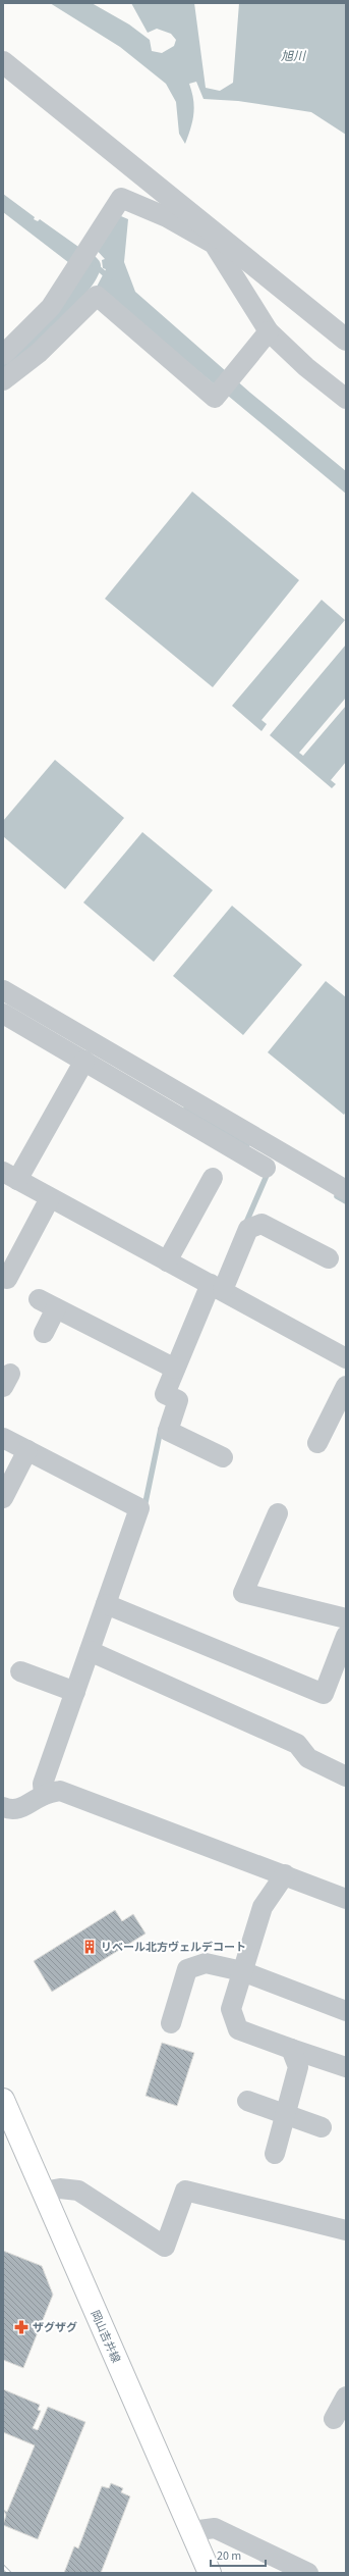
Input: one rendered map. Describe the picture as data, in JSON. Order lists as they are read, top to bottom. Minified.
{"streets":{"main road":["岡山吉井線"]},"water":["旭川"],"places":{"building":["リベール北方ヴェルデコート"],"pharmacy":["ザグザグ"]},"scale_bar":"20 m"}
